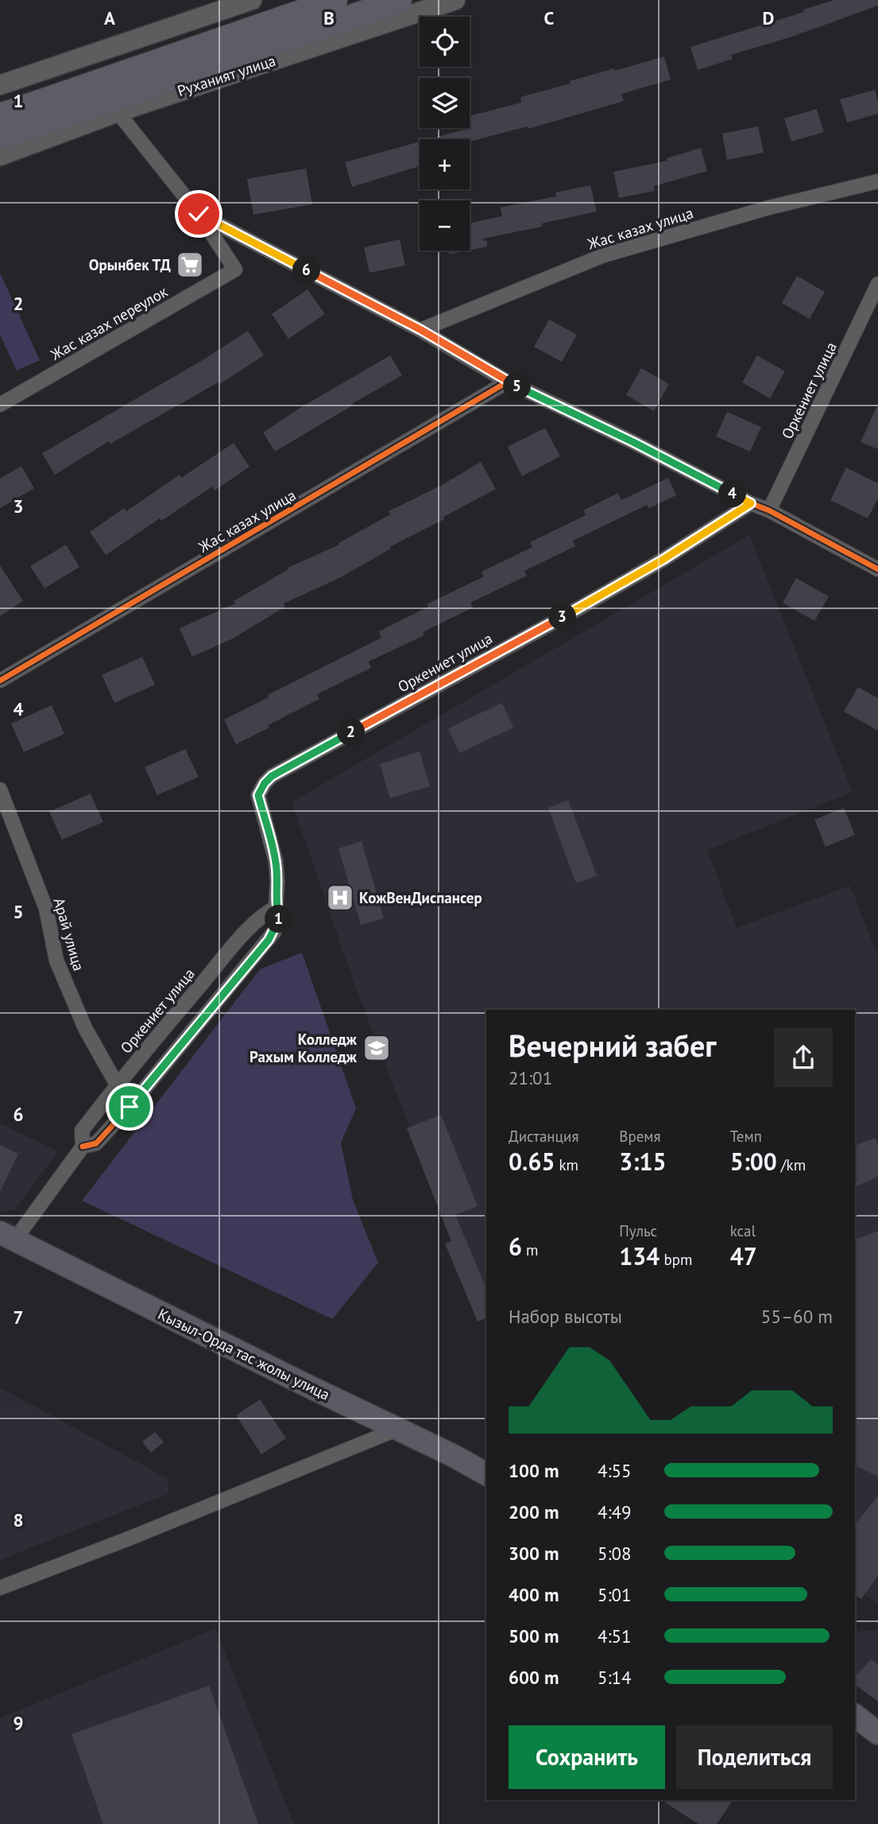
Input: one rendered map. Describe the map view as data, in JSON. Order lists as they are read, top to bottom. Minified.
{"streets":{"main road":["Руханият улица","Кызыл-Орда тас жолы улица"],"street":["Жас казах улица","Жас казах переулок","Оркениет улица","Арай улица"]},"crossings":[["Оркениет улица","Арай улица"],["Оркениет улица","Кызыл-Орда тас жолы улица"]],"places":{"supermarket":["Орынбек ТД"],"hospital":["КожВенДиспансер"],"school or university":["Колледж Рахым Колледж"]},"page":{"map_buttons":["+","−"],"pins":["6","5","4","3","2","1"],"heading":["Вечерний забег","21:01"],"stats":[["Дистанция","0.65 km"],["Время","3:15"],["Темп","5:00 /km"],["6 m"],["Пульс","134 bpm"],["kcal","47"]],"chart":["Набор высоты","55–60 m"],"list":[{"name":"100 m","note":"4:55"},{"name":"200 m","note":"4:49"},{"name":"300 m","note":"5:08"},{"name":"400 m","note":"5:01"},{"name":"500 m","note":"4:51"},{"name":"600 m","note":"5:14"}],"buttons":["Сохранить","Поделиться"]},"grid":{"columns":["A","B","C","D"],"rows":["1","2","3","4","5","6","7","8","9"]}}
